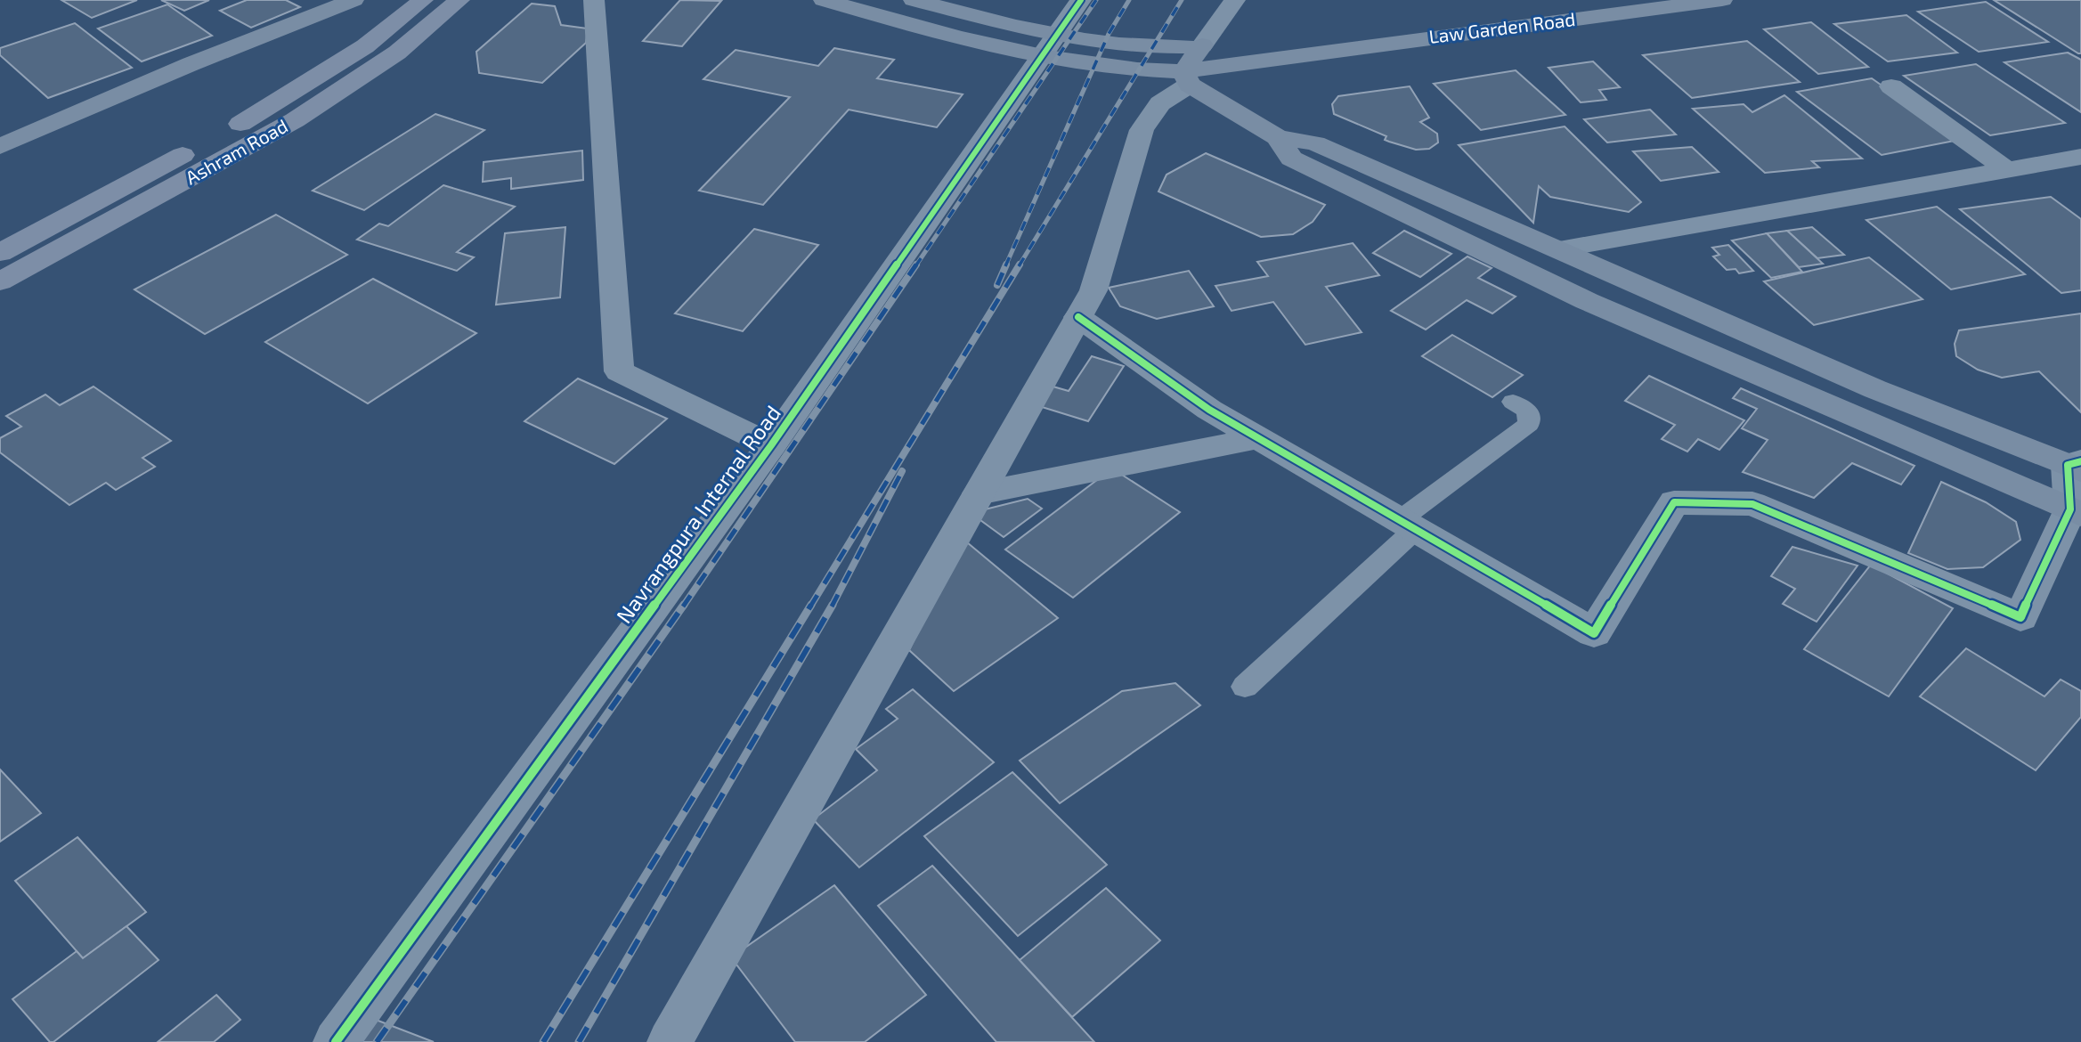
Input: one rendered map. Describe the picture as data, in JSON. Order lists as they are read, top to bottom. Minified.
{"streets":{"main road":["Law Garden Road","Ashram Road"],"street":["Navrangpura Internal Road"]}}
